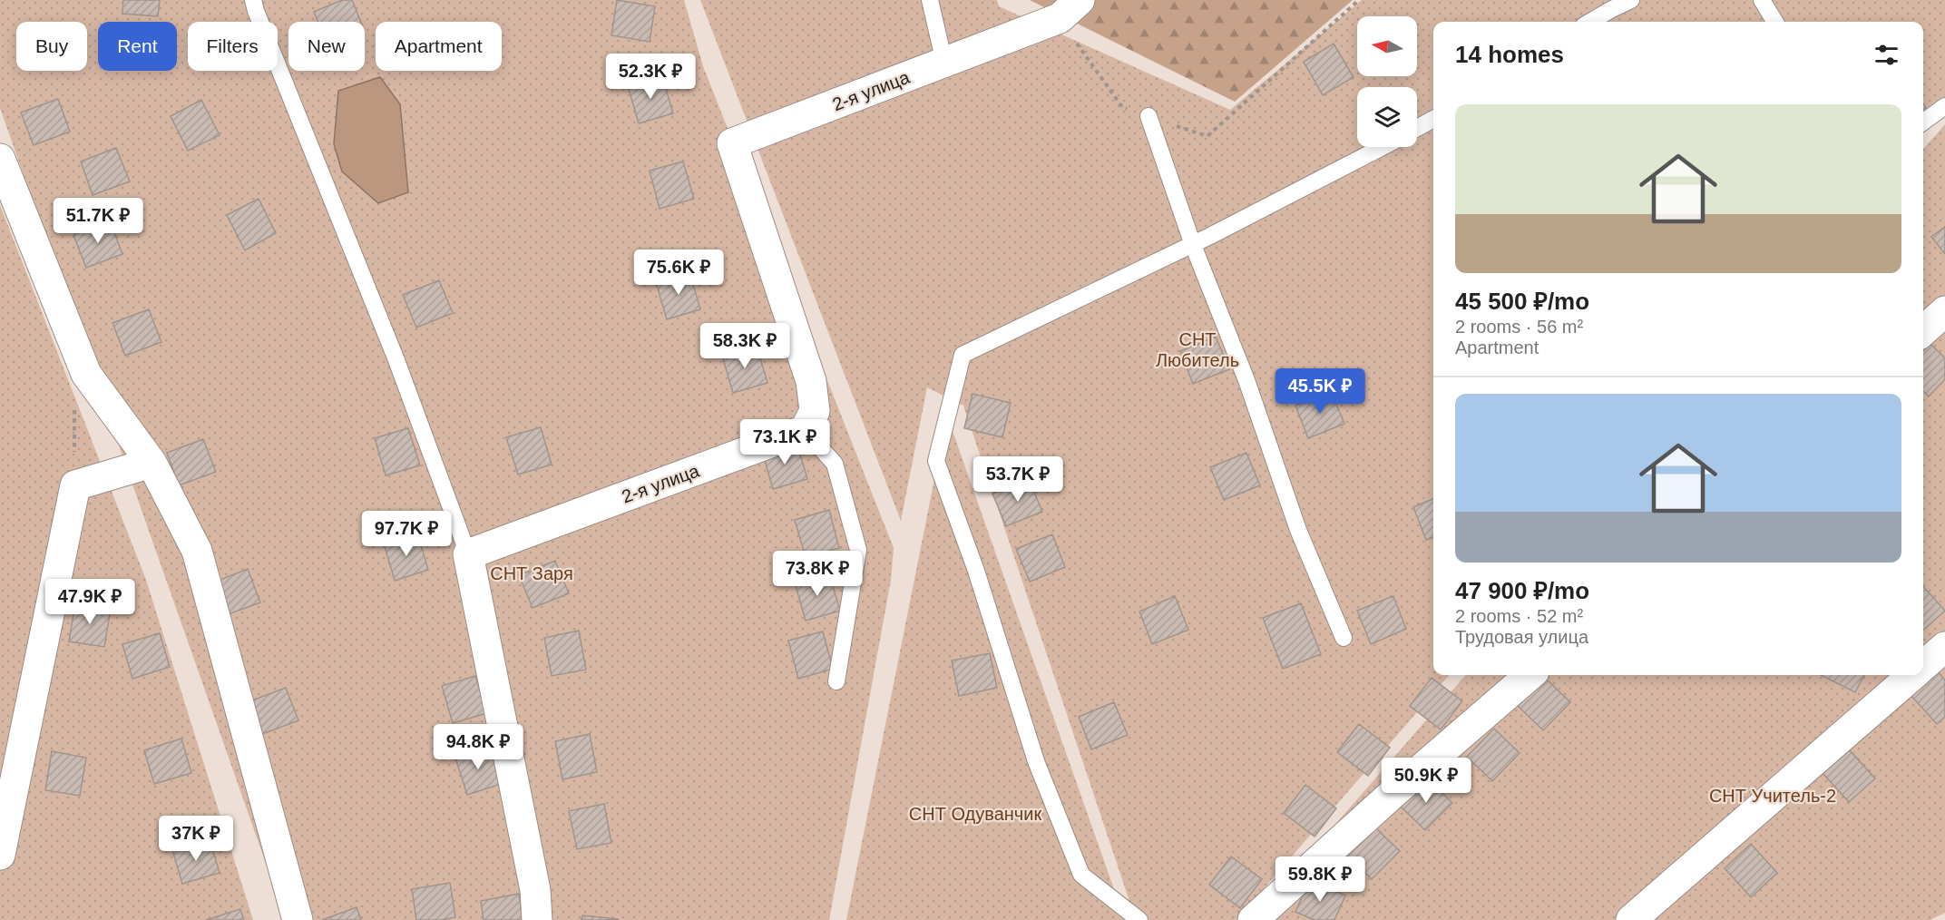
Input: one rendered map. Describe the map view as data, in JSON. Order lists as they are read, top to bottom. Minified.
{"streets":{"street":["2-я улица"]},"parks":["СНТ Любитель","СНТ Заря","СНТ Учитель-2","СНТ Одуванчик"],"north":"left","page":{"chip":["Buy","Rent","Filters","New","Apartment"],"heading":"14 homes","price":["52.3K ₽","51.7K ₽","75.6K ₽","58.3K ₽","45.5K ₽","73.1K ₽","53.7K ₽","97.7K ₽","73.8K ₽","47.9K ₽","94.8K ₽","50.9K ₽","37K ₽","59.8K ₽"],"list":[{"name":"45 500 ₽/mo","note":"2 rooms · 56 m² · Apartment"},{"name":"47 900 ₽/mo","note":"2 rooms · 52 m² · Трудовая улица"}]}}
